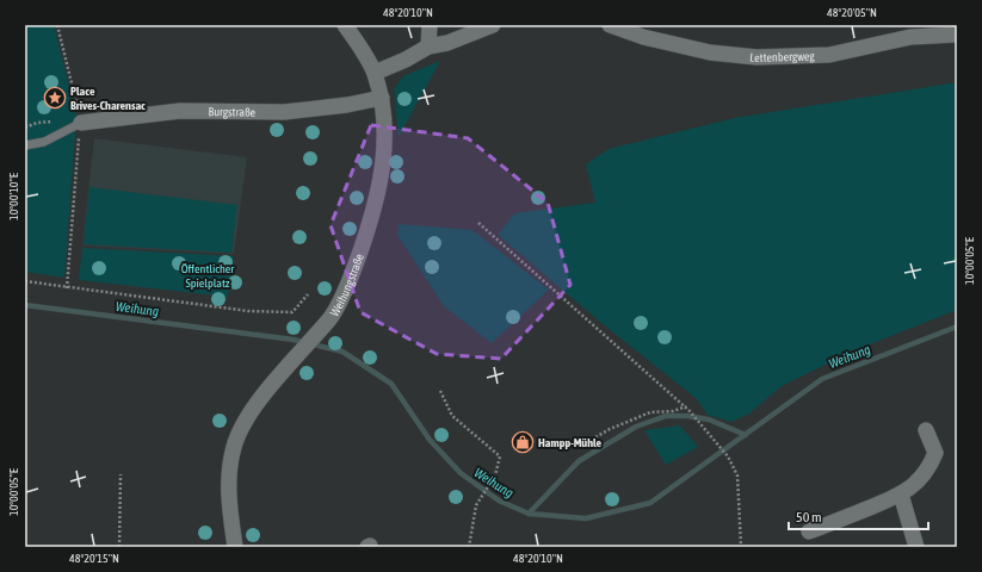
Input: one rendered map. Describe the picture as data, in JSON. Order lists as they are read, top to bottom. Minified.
{"streets":{"street":["Lettenbergweg","Burgstraße","Weihungstraße"]},"crossings":[["Burgstraße","Weihungstraße"]],"water":["Weihung"],"parks":["Öffentlicher Spielplatz"],"places":{"place":["Place Brives-Charensac"],"shop":["Hampp-Mühle"]},"scale_bar":"50 m","coordinates":["48°20'10\"N","48°20'05\"N","10°00'10\"E","10°00'05\"E","48°20'15\"N"]}
